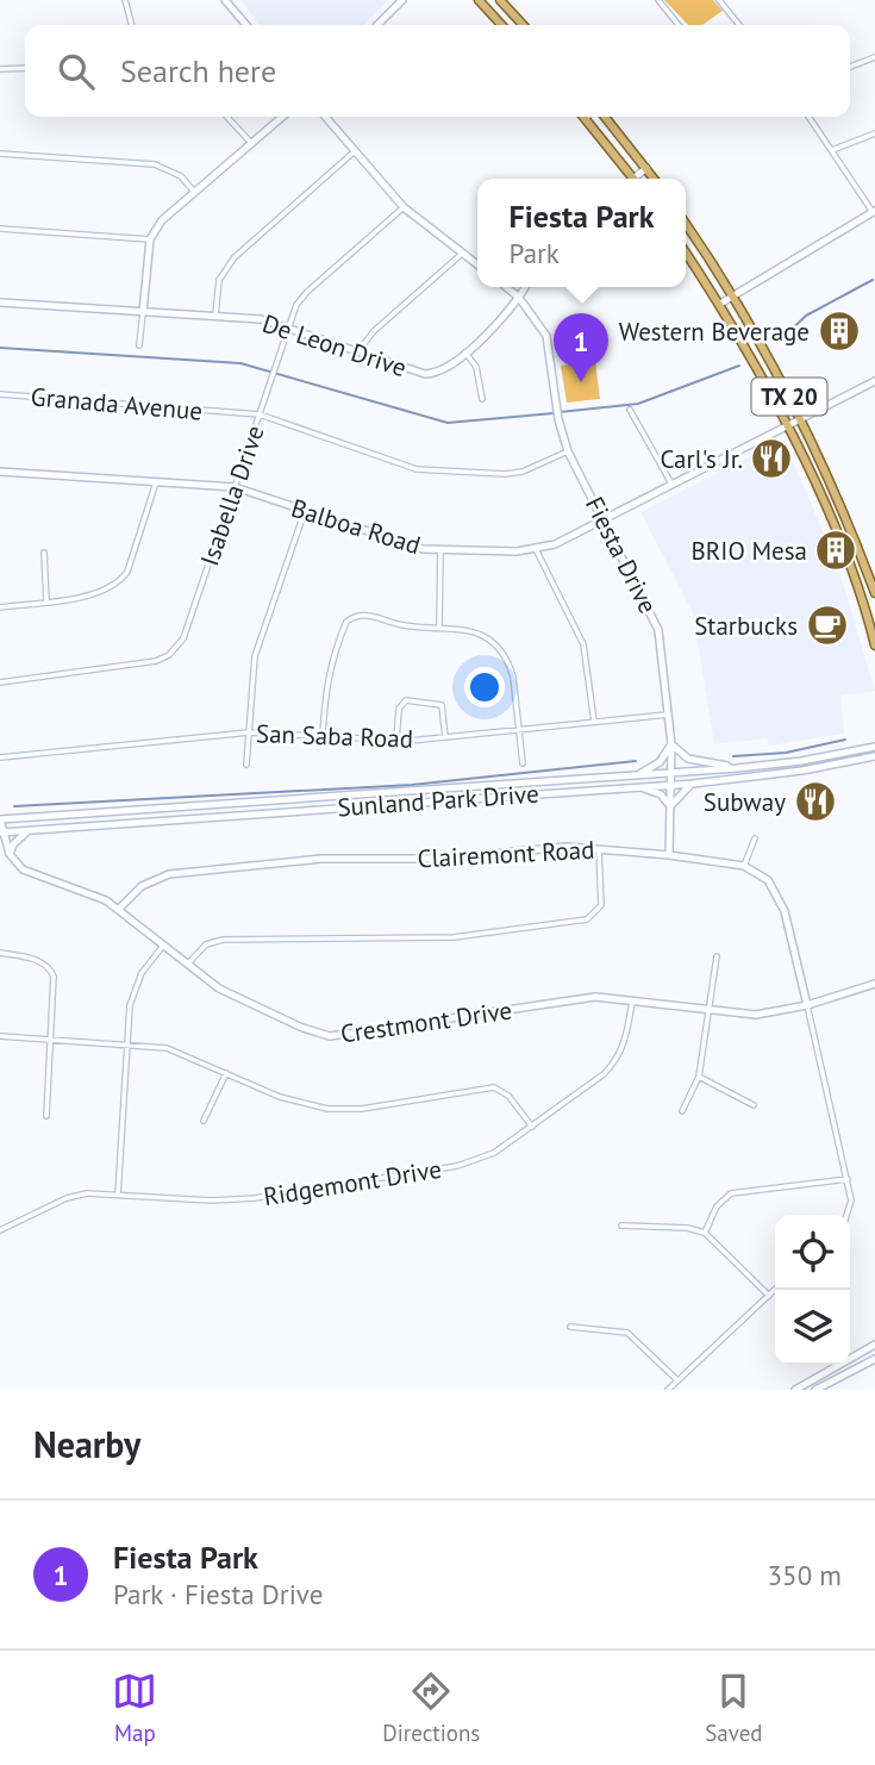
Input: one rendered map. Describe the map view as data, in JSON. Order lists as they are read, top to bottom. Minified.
{"streets":{"main road":["TX 20"],"street":["De Leon Drive","Granada Avenue","Isabella Drive","Balboa Road","Fiesta Drive","San Saba Road","Sunland Park Drive","Clairemont Road","Crestmont Drive","Ridgemont Drive"]},"crossings":[["De Leon Drive","Isabella Drive"],["De Leon Drive","Fiesta Drive"],["TX 20","Balboa Road"],["Granada Avenue","Isabella Drive"],["Granada Avenue","Fiesta Drive"],["Isabella Drive","Balboa Road"],["Balboa Road","Fiesta Drive"],["Fiesta Drive","San Saba Road"],["Fiesta Drive","Sunland Park Drive"],["Fiesta Drive","Clairemont Road"],["Clairemont Road","Crestmont Drive"],["Crestmont Drive","Ridgemont Drive"]],"places":{"building":["Western Beverage","BRIO Mesa"],"restaurant":["Carl's Jr.","Subway"],"cafe":["Starbucks"]},"page":{"search":"Search here","popup":["Fiesta Park","Park"],"pins":"1","heading":"Nearby","list":[{"mark":"1","name":"Fiesta Park","note":"Park · Fiesta Drive","value":"350 m"}],"nav":["Map","Directions","Saved"]}}
